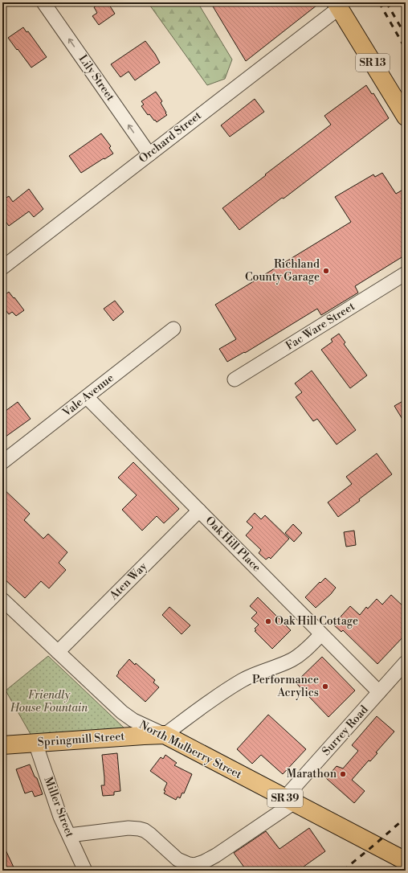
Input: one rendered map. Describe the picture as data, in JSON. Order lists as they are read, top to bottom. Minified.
{"streets":{"main road":["SR 13","Springmill Street","North Mulberry Street","SR 39"],"street":["Lily Street","Orchard Street","Fac Ware Street","Vale Avenue","Oak Hill Place","Aten Way","Surrey Road","Miller Street"]},"crossings":[["SR 13","Orchard Street"],["Lily Street","Orchard Street"],["Vale Avenue","Oak Hill Place"],["Oak Hill Place","Aten Way"],["Oak Hill Place","Surrey Road"],["Aten Way","North Mulberry Street"],["Surrey Road","North Mulberry Street"],["Surrey Road","Miller Street"],["Springmill Street","North Mulberry Street"],["Springmill Street","Miller Street"]],"one_way":["Lily Street"],"parks":["Friendly House Fountain"],"places":["Richland County Garage","Oak Hill Cottage","Performance Acrylics","Marathon"]}
